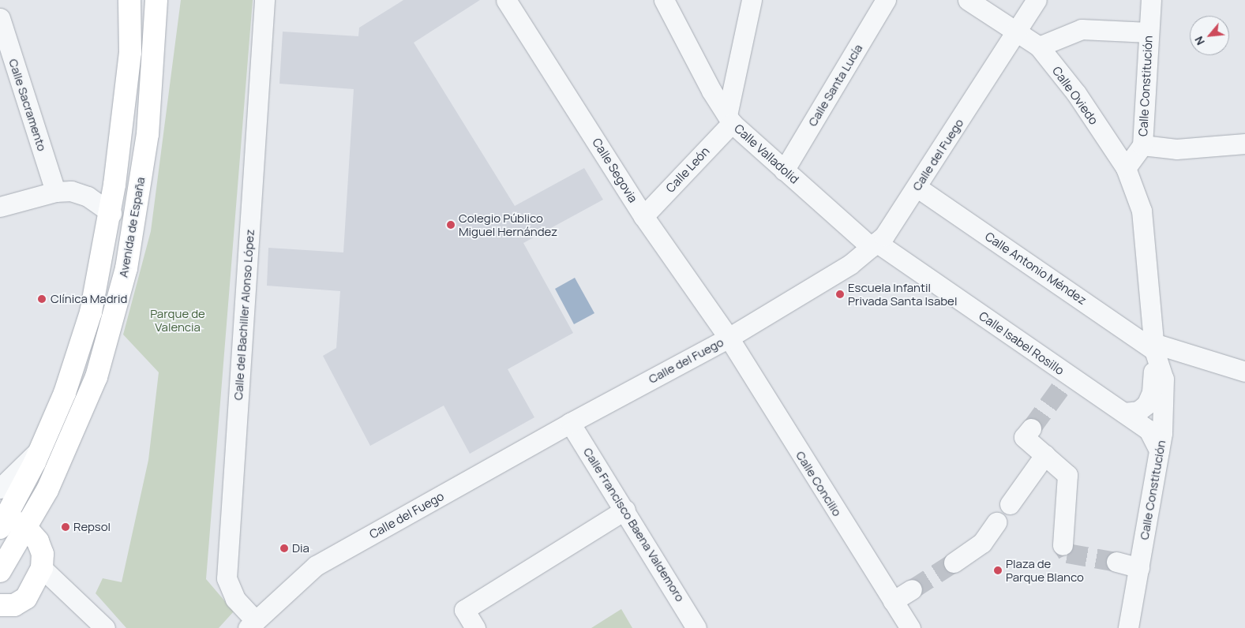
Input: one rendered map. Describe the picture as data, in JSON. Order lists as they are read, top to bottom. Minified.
{"streets":{"main road":["Avenida de España"],"street":["Calle Santa Lucía","Calle Constitución","Calle Oviedo","Calle Sacramento","Calle Valladolid","Calle del Fuego","Calle León","Calle Segovia","Calle Antonio Méndez","Calle del Bachiller Alonso López","Calle Isabel Rosillo","Calle Concilio","Calle Francisco Baena Valdemoro"]},"crossings":[["Calle Santa Lucía","Calle Valladolid"],["Calle Constitución","Calle Oviedo"],["Calle Constitución","Calle Antonio Méndez"],["Calle Constitución","Calle Isabel Rosillo"],["Calle Oviedo","Calle del Fuego"],["Calle Valladolid","Calle del Fuego"],["Calle Valladolid","Calle León"],["Calle Valladolid","Calle Isabel Rosillo"],["Calle del Fuego","Calle Segovia"],["Calle del Fuego","Calle Antonio Méndez"],["Calle del Fuego","Calle del Bachiller Alonso López"],["Calle del Fuego","Calle Isabel Rosillo"],["Calle del Fuego","Calle Concilio"],["Calle del Fuego","Calle Francisco Baena Valdemoro"],["Calle León","Calle Segovia"],["Calle Segovia","Calle Concilio"]],"parks":["Parque de Valencia"],"places":["Colegio Público Miguel Hernández","Escuela Infantil Privada Santa Isabel","Clínica Madrid","Repsol","Dia","Plaza de Parque Blanco"],"north":"bottom left"}
